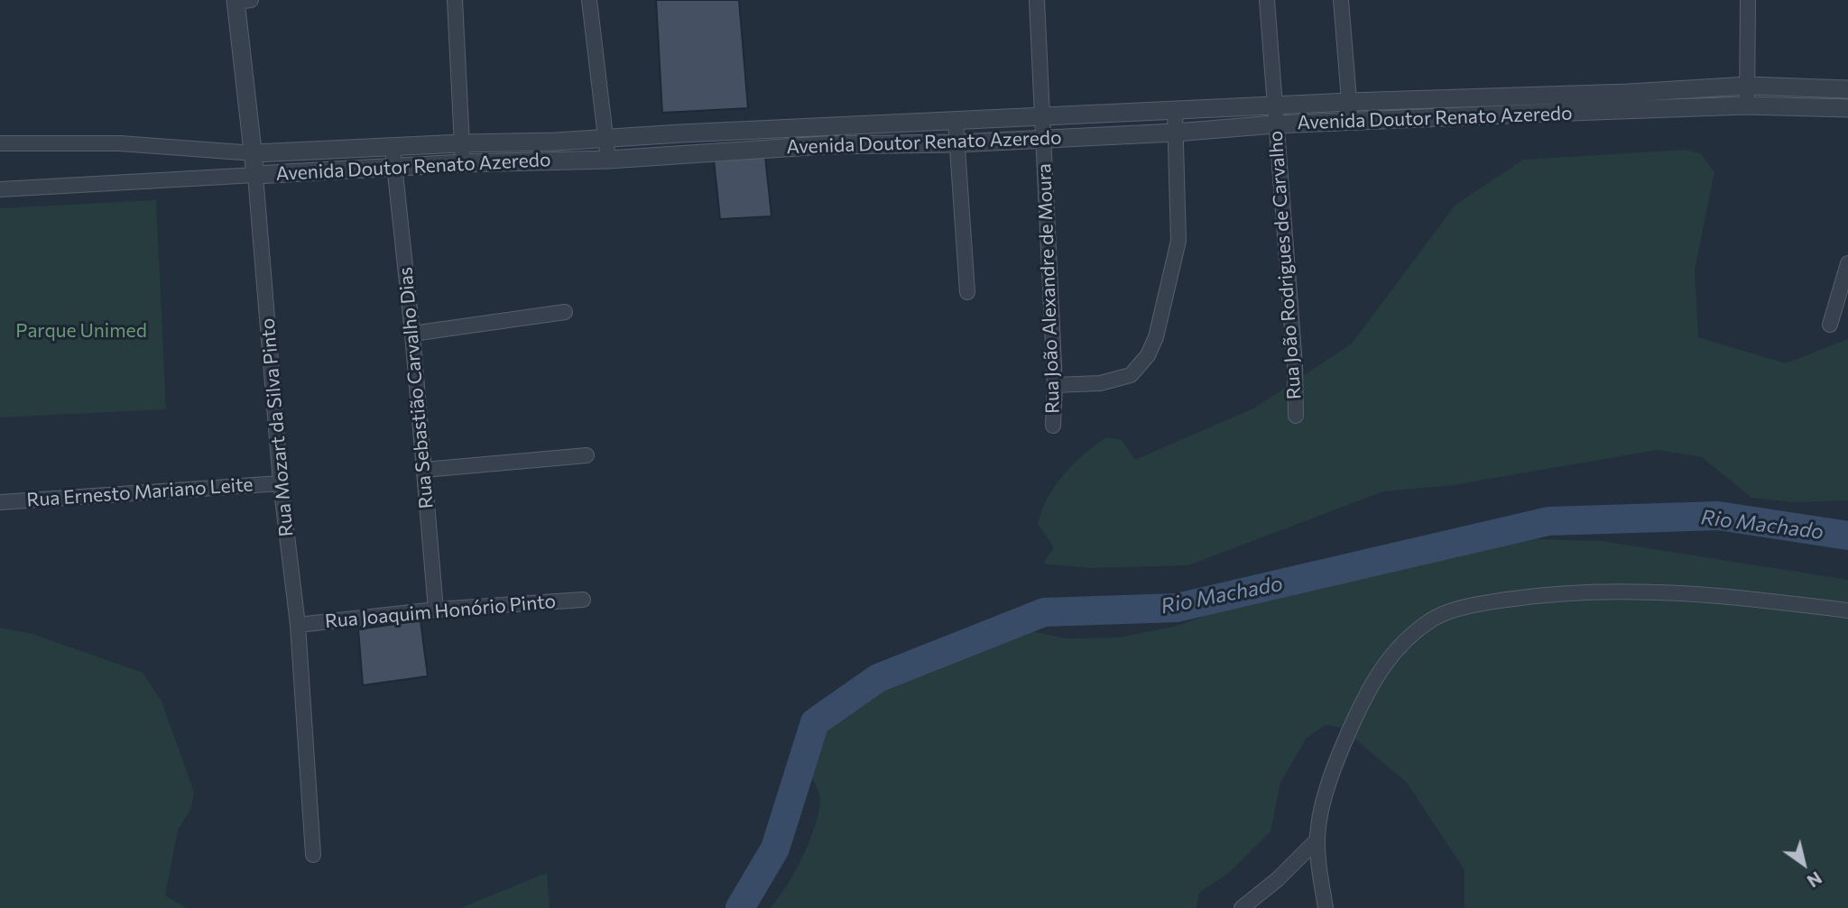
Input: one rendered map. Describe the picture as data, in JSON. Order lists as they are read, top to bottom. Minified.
{"streets":{"street":["Avenida Doutor Renato Azeredo","Rua João Rodrigues de Carvalho","Rua João Alexandre de Moura","Rua Sebastião Carvalho Dias","Rua Mozart da Silva Pinto","Rua Ernesto Mariano Leite","Rua Joaquim Honório Pinto"]},"crossings":[["Avenida Doutor Renato Azeredo","Rua João Rodrigues de Carvalho"],["Avenida Doutor Renato Azeredo","Rua João Alexandre de Moura"],["Avenida Doutor Renato Azeredo","Rua Sebastião Carvalho Dias"],["Avenida Doutor Renato Azeredo","Rua Mozart da Silva Pinto"],["Rua Sebastião Carvalho Dias","Rua Joaquim Honório Pinto"],["Rua Mozart da Silva Pinto","Rua Ernesto Mariano Leite"],["Rua Mozart da Silva Pinto","Rua Joaquim Honório Pinto"]],"water":["Rio Machado"],"parks":["Parque Unimed"],"north":"bottom right"}
